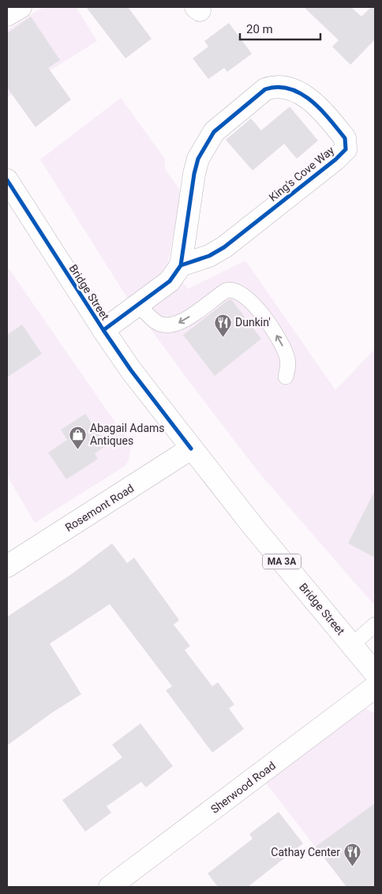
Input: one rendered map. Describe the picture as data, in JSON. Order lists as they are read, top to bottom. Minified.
{"streets":{"street":["King's Cove Way","Bridge Street","Rosemont Road","MA 3A","Sherwood Road"]},"crossings":[["King's Cove Way","Bridge Street"],["Bridge Street","Rosemont Road"]],"places":{"restaurant":["Dunkin'","Cathay Center"],"shop":["Abagail Adams Antiques"]},"scale_bar":"20 m"}
